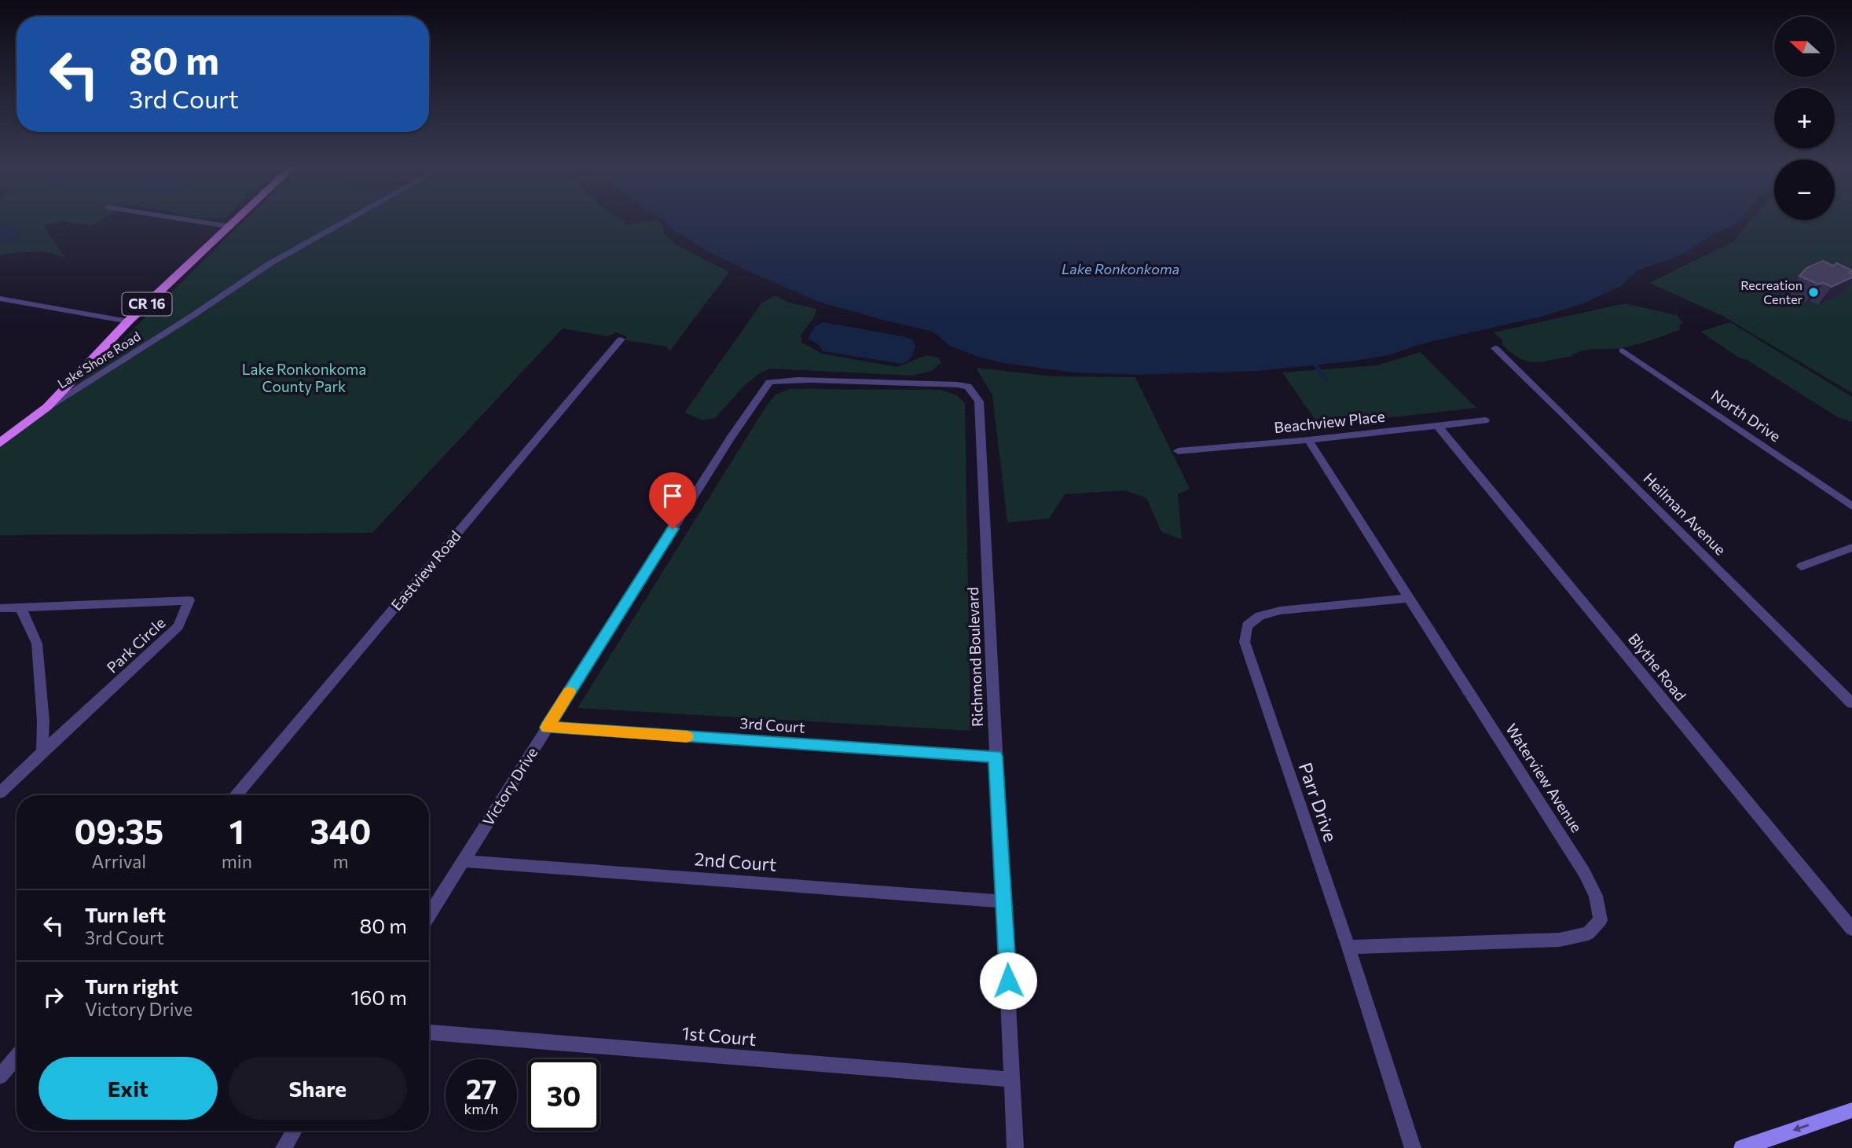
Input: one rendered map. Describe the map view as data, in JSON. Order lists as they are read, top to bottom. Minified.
{"streets":{"main road":["CR 16"],"street":["Lake Shore Road","North Drive","Beachview Place","Heilman Avenue","Eastview Road","Park Circle","Richmond Boulevard","Blythe Road","3rd Court","Waterview Avenue","Victory Drive","Parr Drive","2nd Court","1st Court"]},"crossings":[["CR 16","Lake Shore Road"],["Beachview Place","Blythe Road"],["Beachview Place","Waterview Avenue"],["Richmond Boulevard","3rd Court"],["Richmond Boulevard","Victory Drive"],["Richmond Boulevard","2nd Court"],["Richmond Boulevard","1st Court"],["3rd Court","Victory Drive"],["Waterview Avenue","Parr Drive"],["Victory Drive","2nd Court"]],"water":["Lake Ronkonkoma"],"parks":["Lake Ronkonkoma County Park"],"places":["Recreation Center"],"north":"left","page":{"map_buttons":["+","−"],"turn":["80 m","3rd Court"],"eta":["09:35","Arrival","1","min","340","m"],"list":[{"name":"Turn left","note":"3rd Court","value":"80 m"},{"name":"Turn right","note":"Victory Drive","value":"160 m"}],"buttons":["Exit","Share"],"speed":"27 km/h","limit":"30"}}
